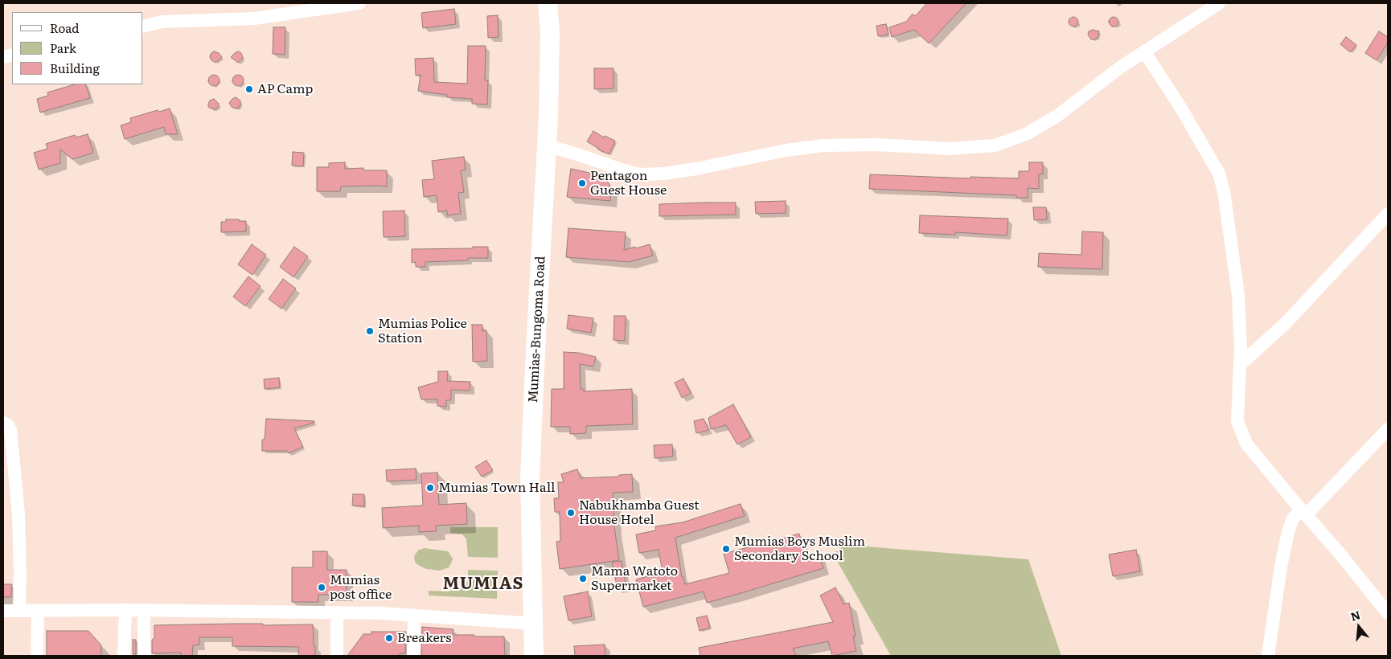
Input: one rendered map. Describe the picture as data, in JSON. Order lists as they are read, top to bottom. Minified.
{"streets":{"street":["Mumias-Bungoma Road"]},"districts":["MUMIAS"],"places":["AP Camp","Pentagon Guest House","Mumias Police Station","Mumias Town Hall","Nabukhamba Guest House Hotel","Mumias Boys Muslim Secondary School","Mama Watoto Supermarket","Mumias post office","Breakers"],"legend":["Road","Park","Building"],"north":"top"}
